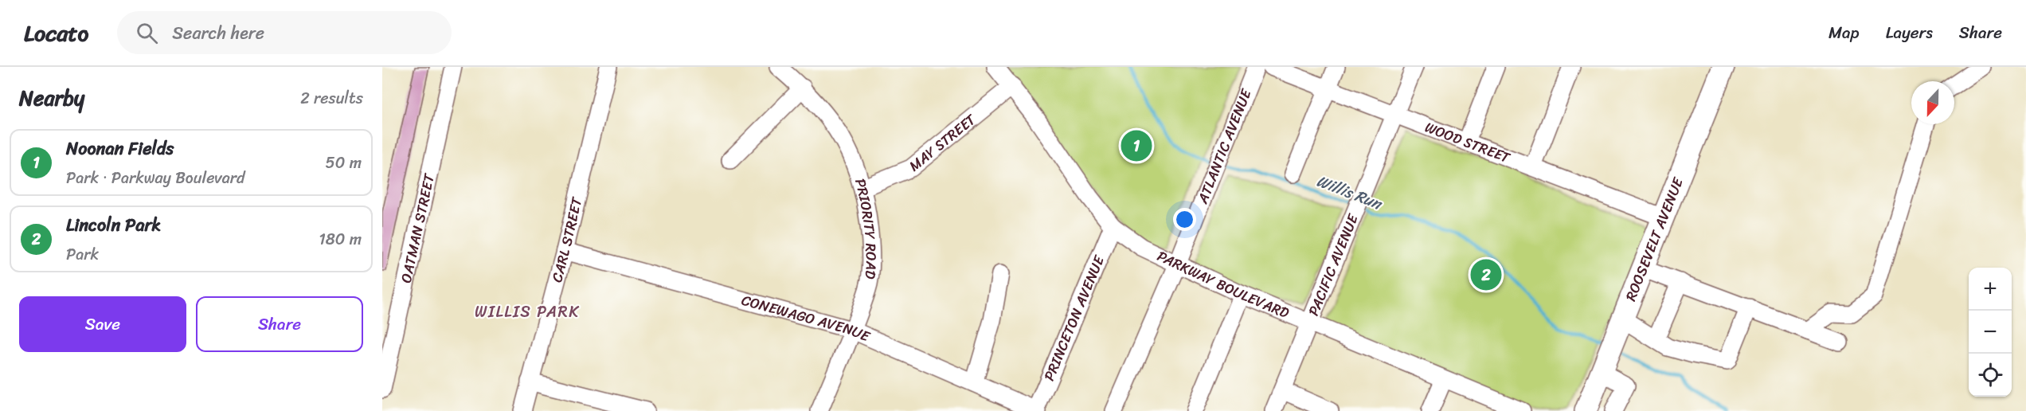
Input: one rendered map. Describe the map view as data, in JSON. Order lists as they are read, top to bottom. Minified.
{"streets":{"main road":["ROOSEVELT AVENUE"],"street":["WOOD STREET","MAY STREET","ATLANTIC AVENUE","OATMAN STREET","PRIORITY ROAD","CARL STREET","PACIFIC AVENUE","PARKWAY BOULEVARD","CONEWAGO AVENUE","PRINCETON AVENUE"]},"crossings":[["WOOD STREET","ROOSEVELT AVENUE"],["WOOD STREET","PACIFIC AVENUE"],["MAY STREET","PRIORITY ROAD"],["MAY STREET","PARKWAY BOULEVARD"],["ATLANTIC AVENUE","PARKWAY BOULEVARD"],["PRIORITY ROAD","CONEWAGO AVENUE"],["CARL STREET","CONEWAGO AVENUE"],["PACIFIC AVENUE","PARKWAY BOULEVARD"],["PARKWAY BOULEVARD","PRINCETON AVENUE"],["CONEWAGO AVENUE","PRINCETON AVENUE"]],"districts":["WILLIS PARK"],"water":["Willis Run"],"north":"bottom","page":{"header":"Locato","search":"Search here","nav":["Map","Layers","Share"],"heading":["Nearby","2 results"],"pins":["1","2"],"list":[{"mark":"1","name":"Noonan Fields","note":"Park · Parkway Boulevard","value":"50 m"},{"mark":"2","name":"Lincoln Park","note":"Park","value":"180 m"}],"map_buttons":["+","−"],"buttons":["Save","Share"]}}
